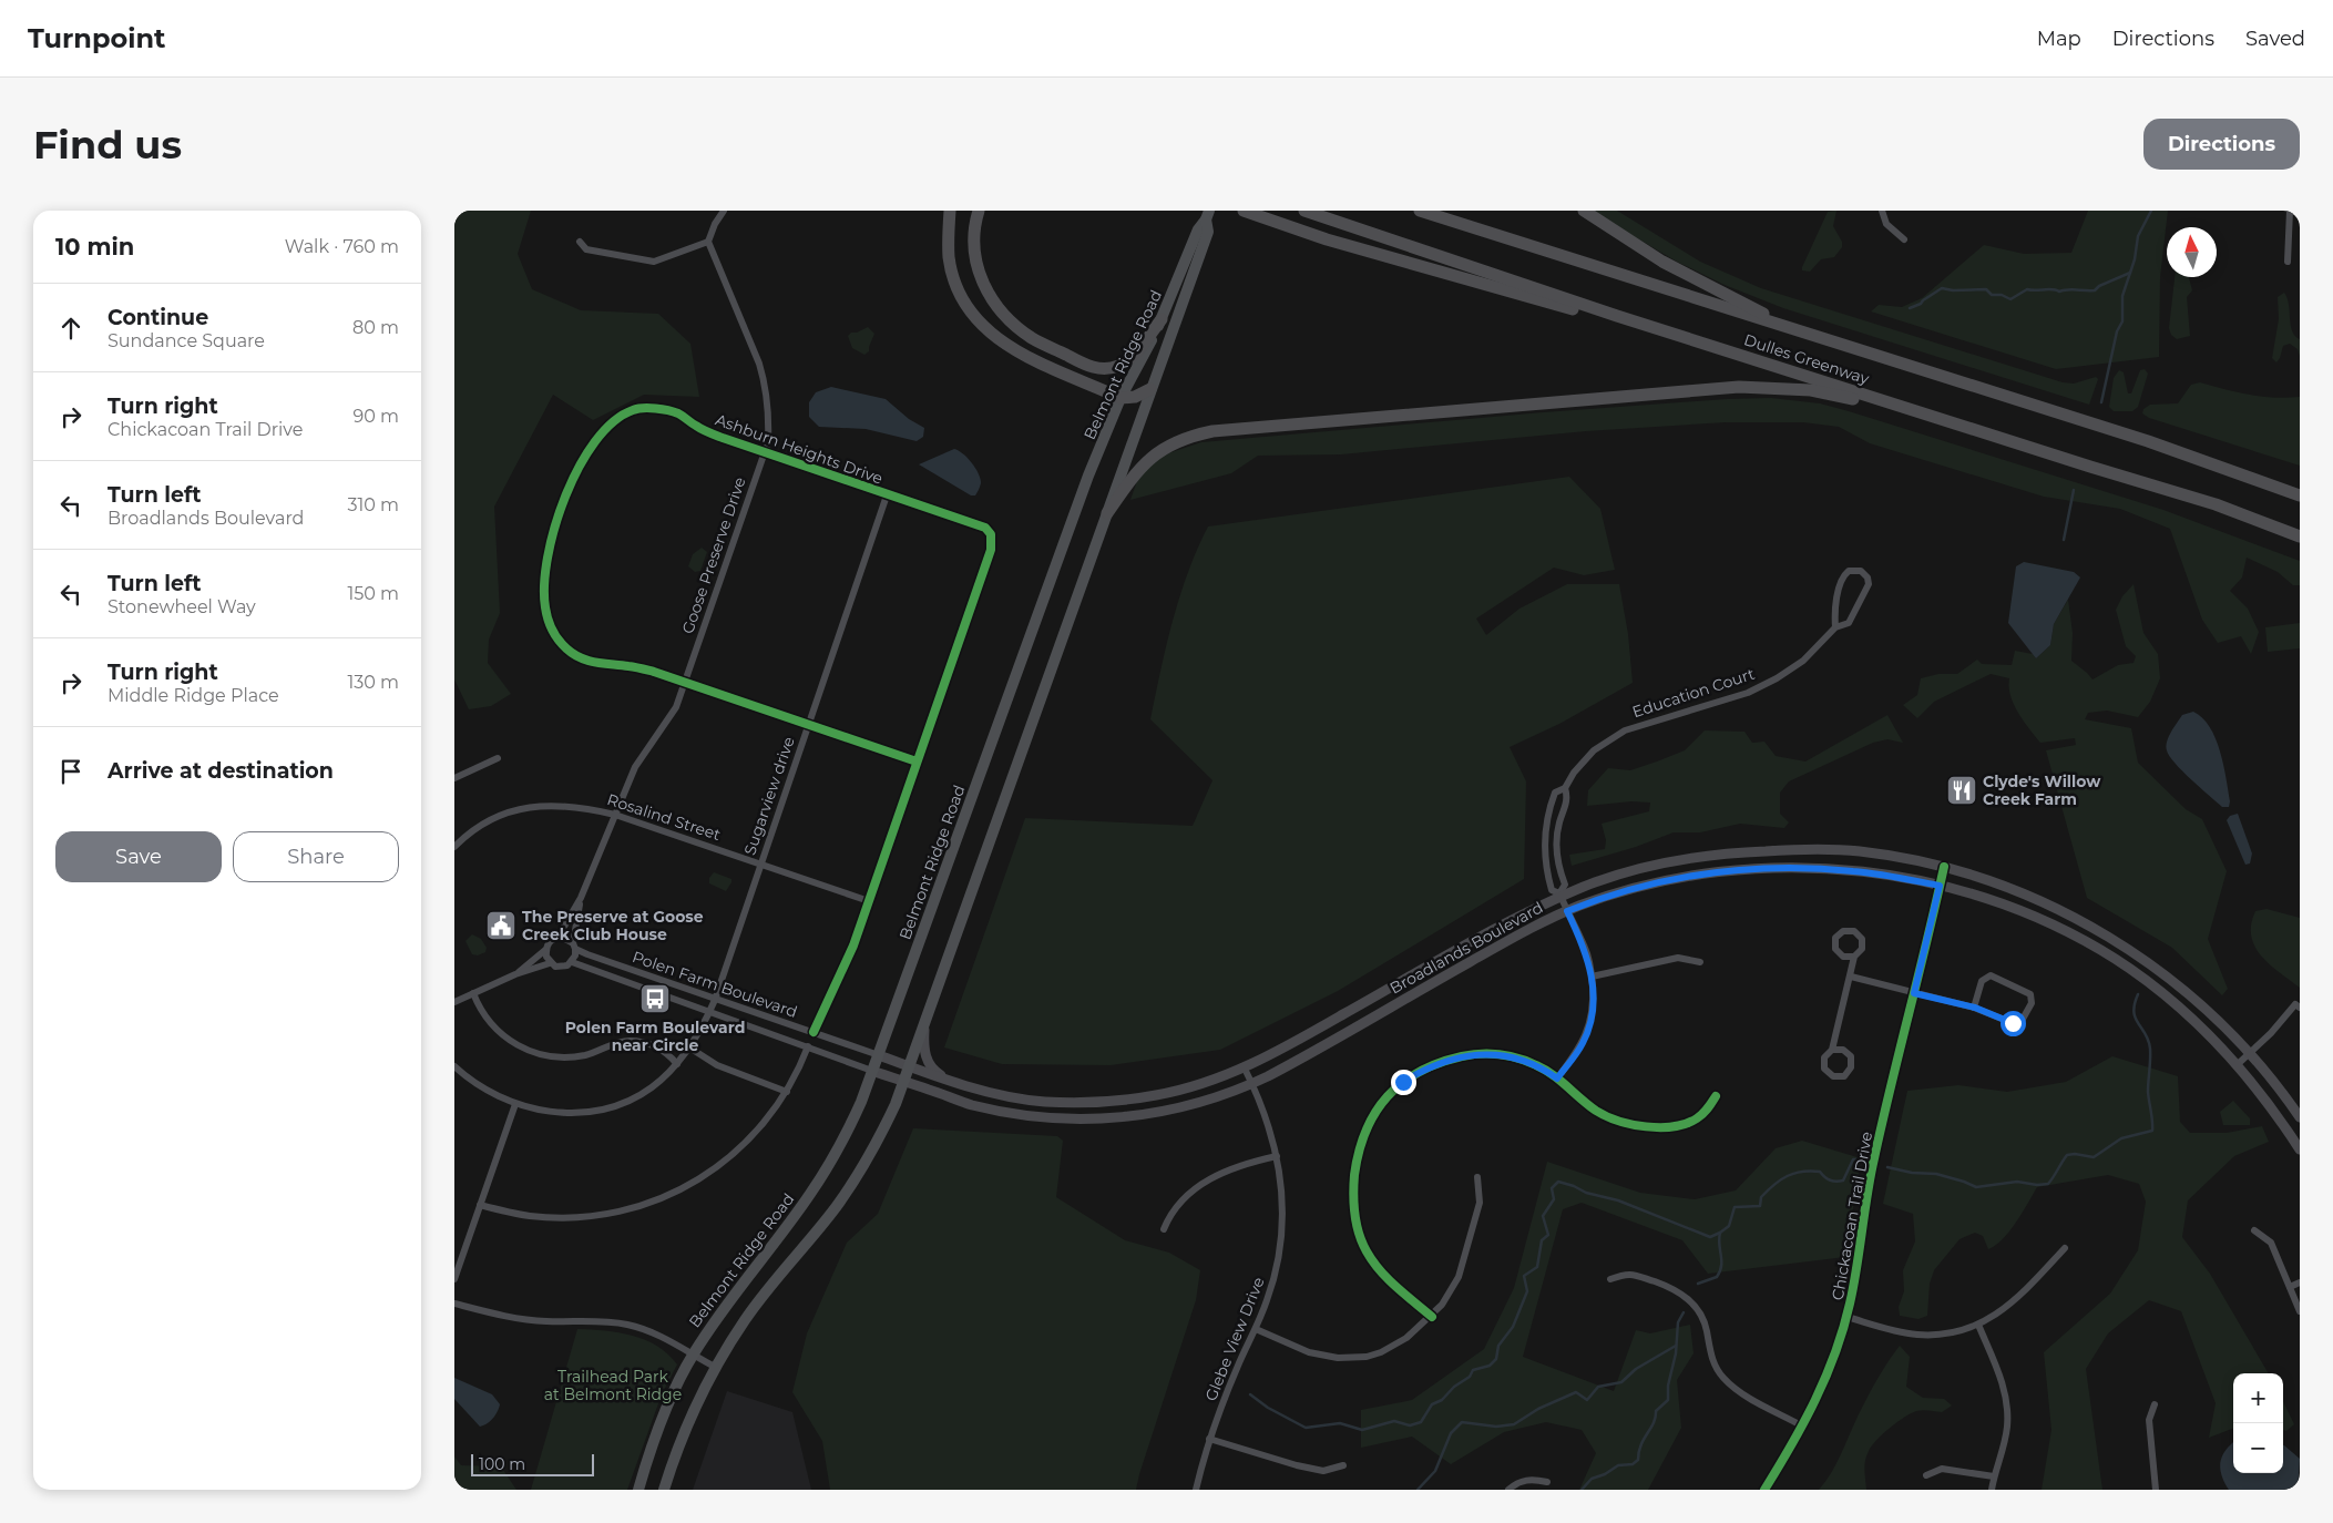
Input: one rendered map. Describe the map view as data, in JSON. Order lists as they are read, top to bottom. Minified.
{"streets":{"highway":["Dulles Greenway"],"main road":["Belmont Ridge Road","Broadlands Boulevard"],"street":["Ashburn Heights Drive","Goose Preserve Drive","Education Court","Sugarview drive","Rosalind Street","Polen Farm Boulevard","Chickacoan Trail Drive","Glebe View Drive"]},"crossings":[["Belmont Ridge Road","Broadlands Boulevard"],["Belmont Ridge Road","Polen Farm Boulevard"],["Ashburn Heights Drive","Goose Preserve Drive"],["Ashburn Heights Drive","Sugarview drive"],["Ashburn Heights Drive","Rosalind Street"],["Ashburn Heights Drive","Polen Farm Boulevard"],["Goose Preserve Drive","Rosalind Street"],["Education Court","Broadlands Boulevard"],["Sugarview drive","Rosalind Street"],["Sugarview drive","Polen Farm Boulevard"],["Broadlands Boulevard","Polen Farm Boulevard"],["Broadlands Boulevard","Chickacoan Trail Drive"],["Broadlands Boulevard","Glebe View Drive"]],"parks":["Trailhead Park at Belmont Ridge"],"places":{"restaurant":["Clyde's Willow Creek Farm"],"public building":["The Preserve at Goose Creek Club House"],"bus stop":["Polen Farm Boulevard near Circle"]},"scale_bar":"100 m","north":"top","page":{"header":"Turnpoint","nav":["Map","Directions","Saved"],"buttons":["Directions",["Save","Share"]],"title":"Find us","heading":["10 min","Walk · 760 m"],"list":[["Continue","Sundance Square","80 m"],["Turn right","Chickacoan Trail Drive","90 m"],["Turn left","Broadlands Boulevard","310 m"],["Turn left","Stonewheel Way","150 m"],["Turn right","Middle Ridge Place","130 m"],"Arrive at destination"],"map_buttons":["+","−"],"scale":"100 m"}}
